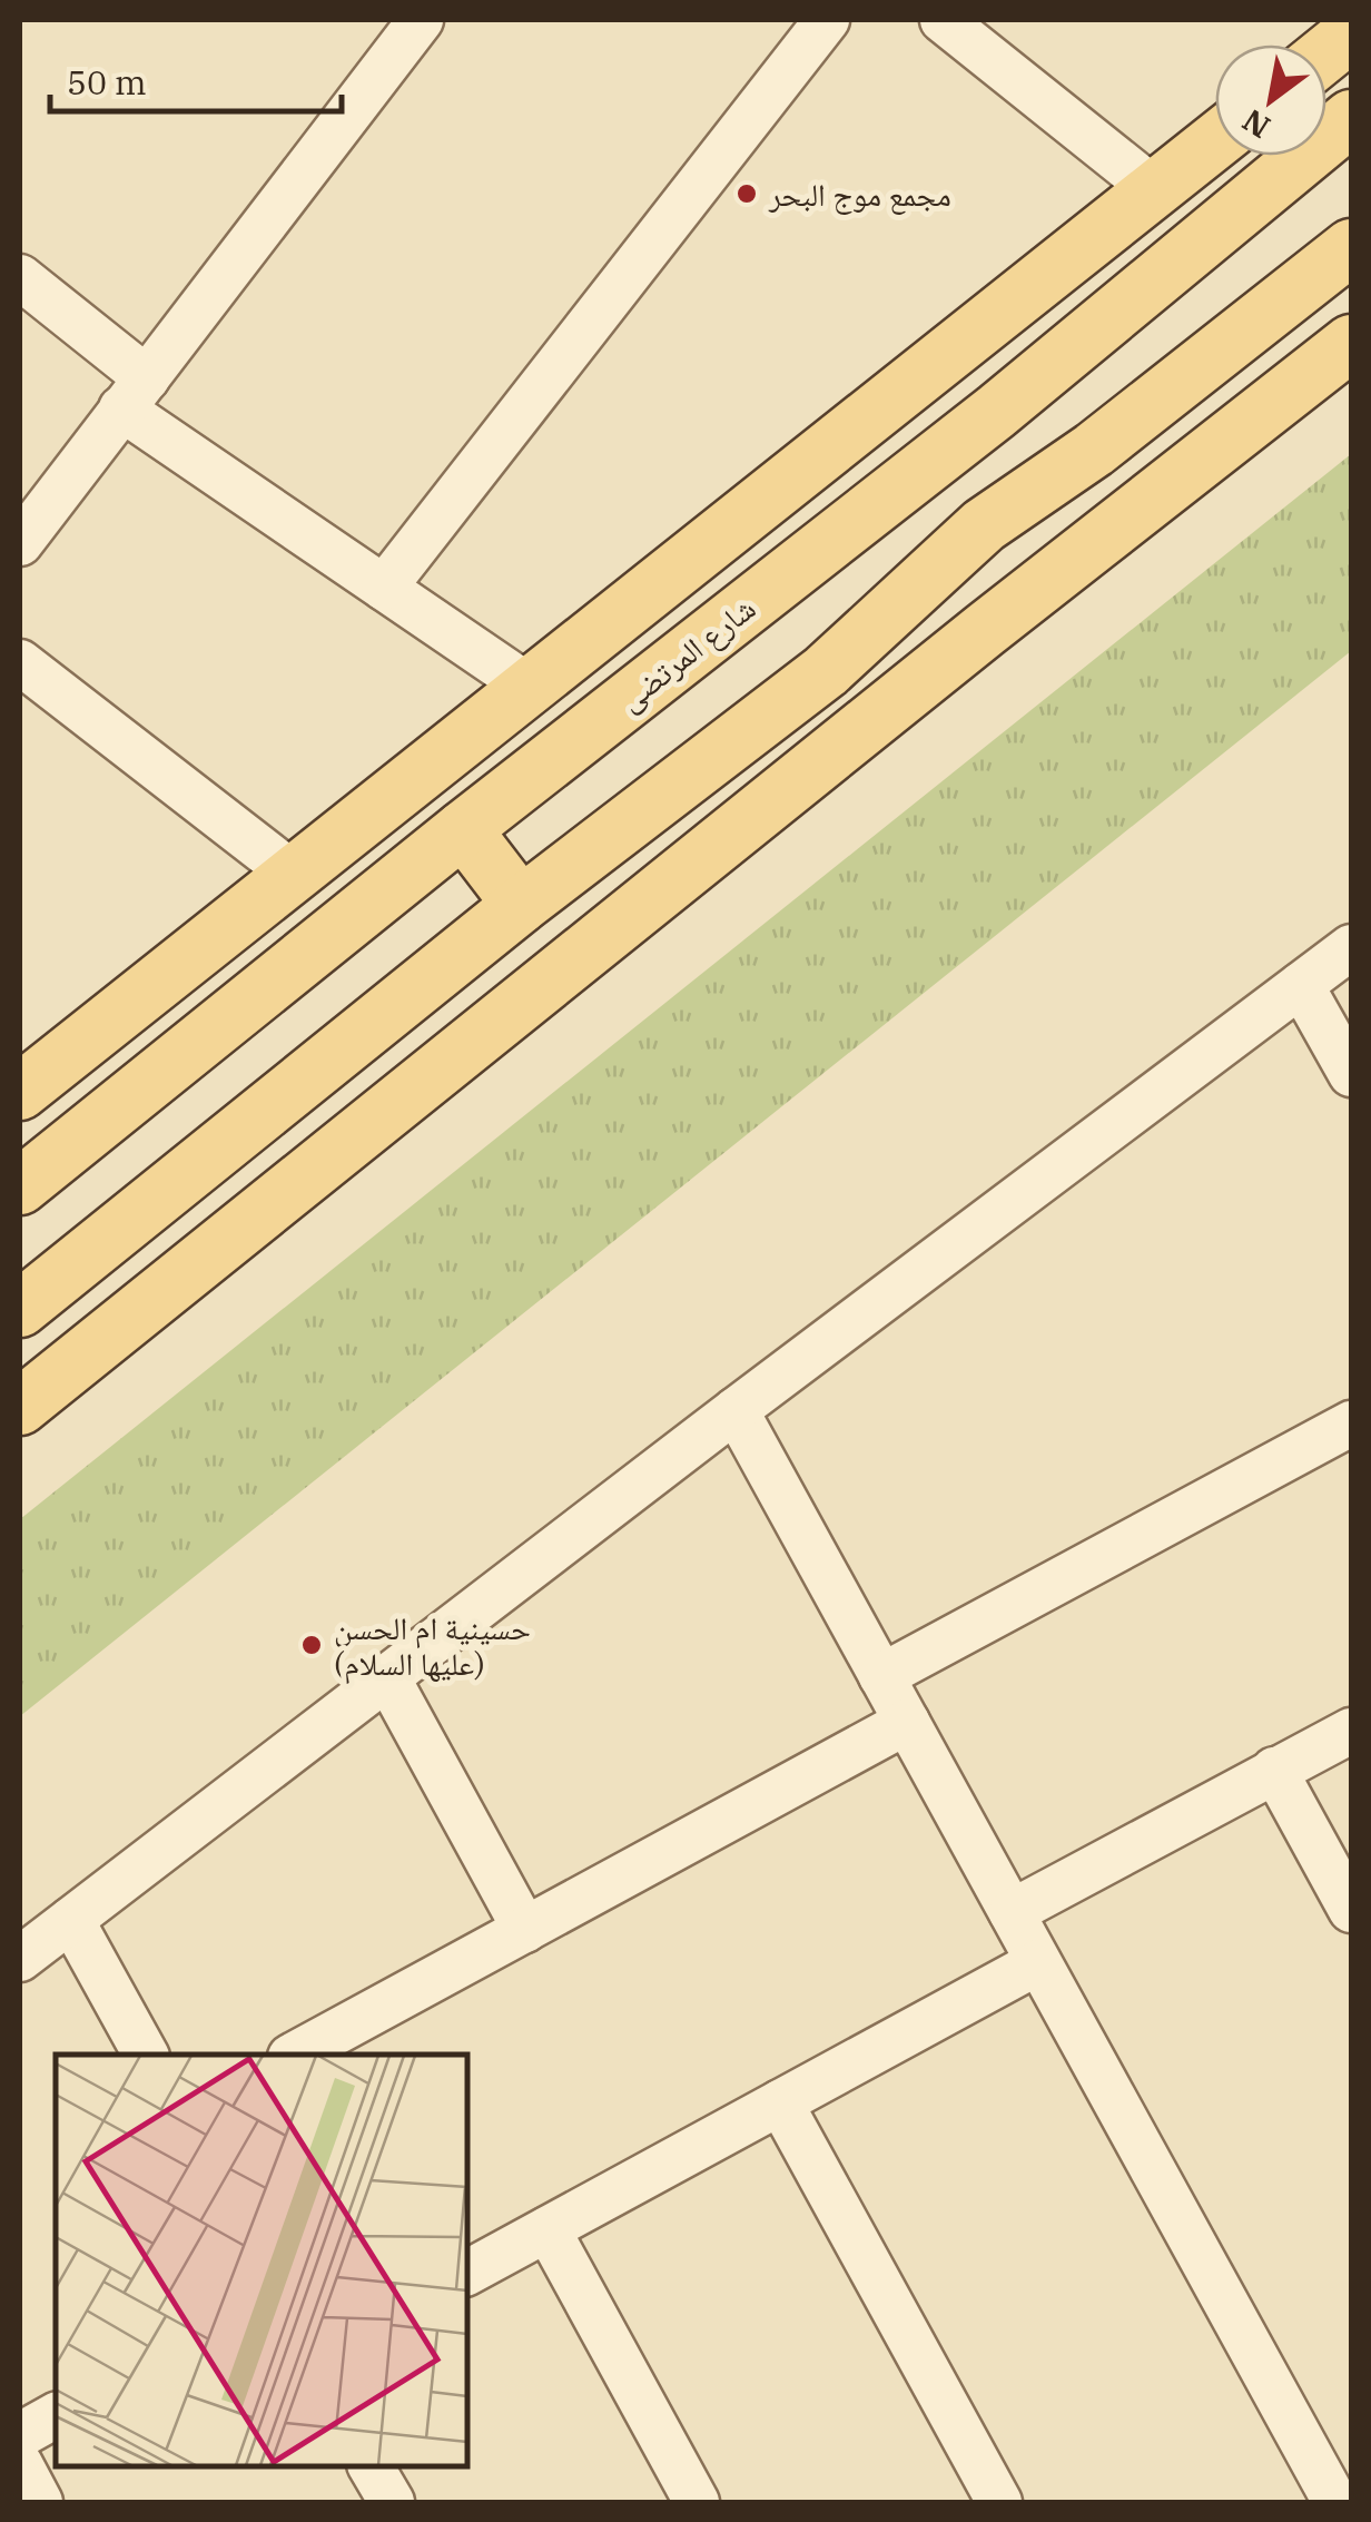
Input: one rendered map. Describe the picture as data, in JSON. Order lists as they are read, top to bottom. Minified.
{"streets":{"main road":["شارع المرتضى"]},"places":["مجمع موج البحر","حسينية ام الحسن (عليها السلام)"],"scale_bar":"50 m","north":"bottom left"}
